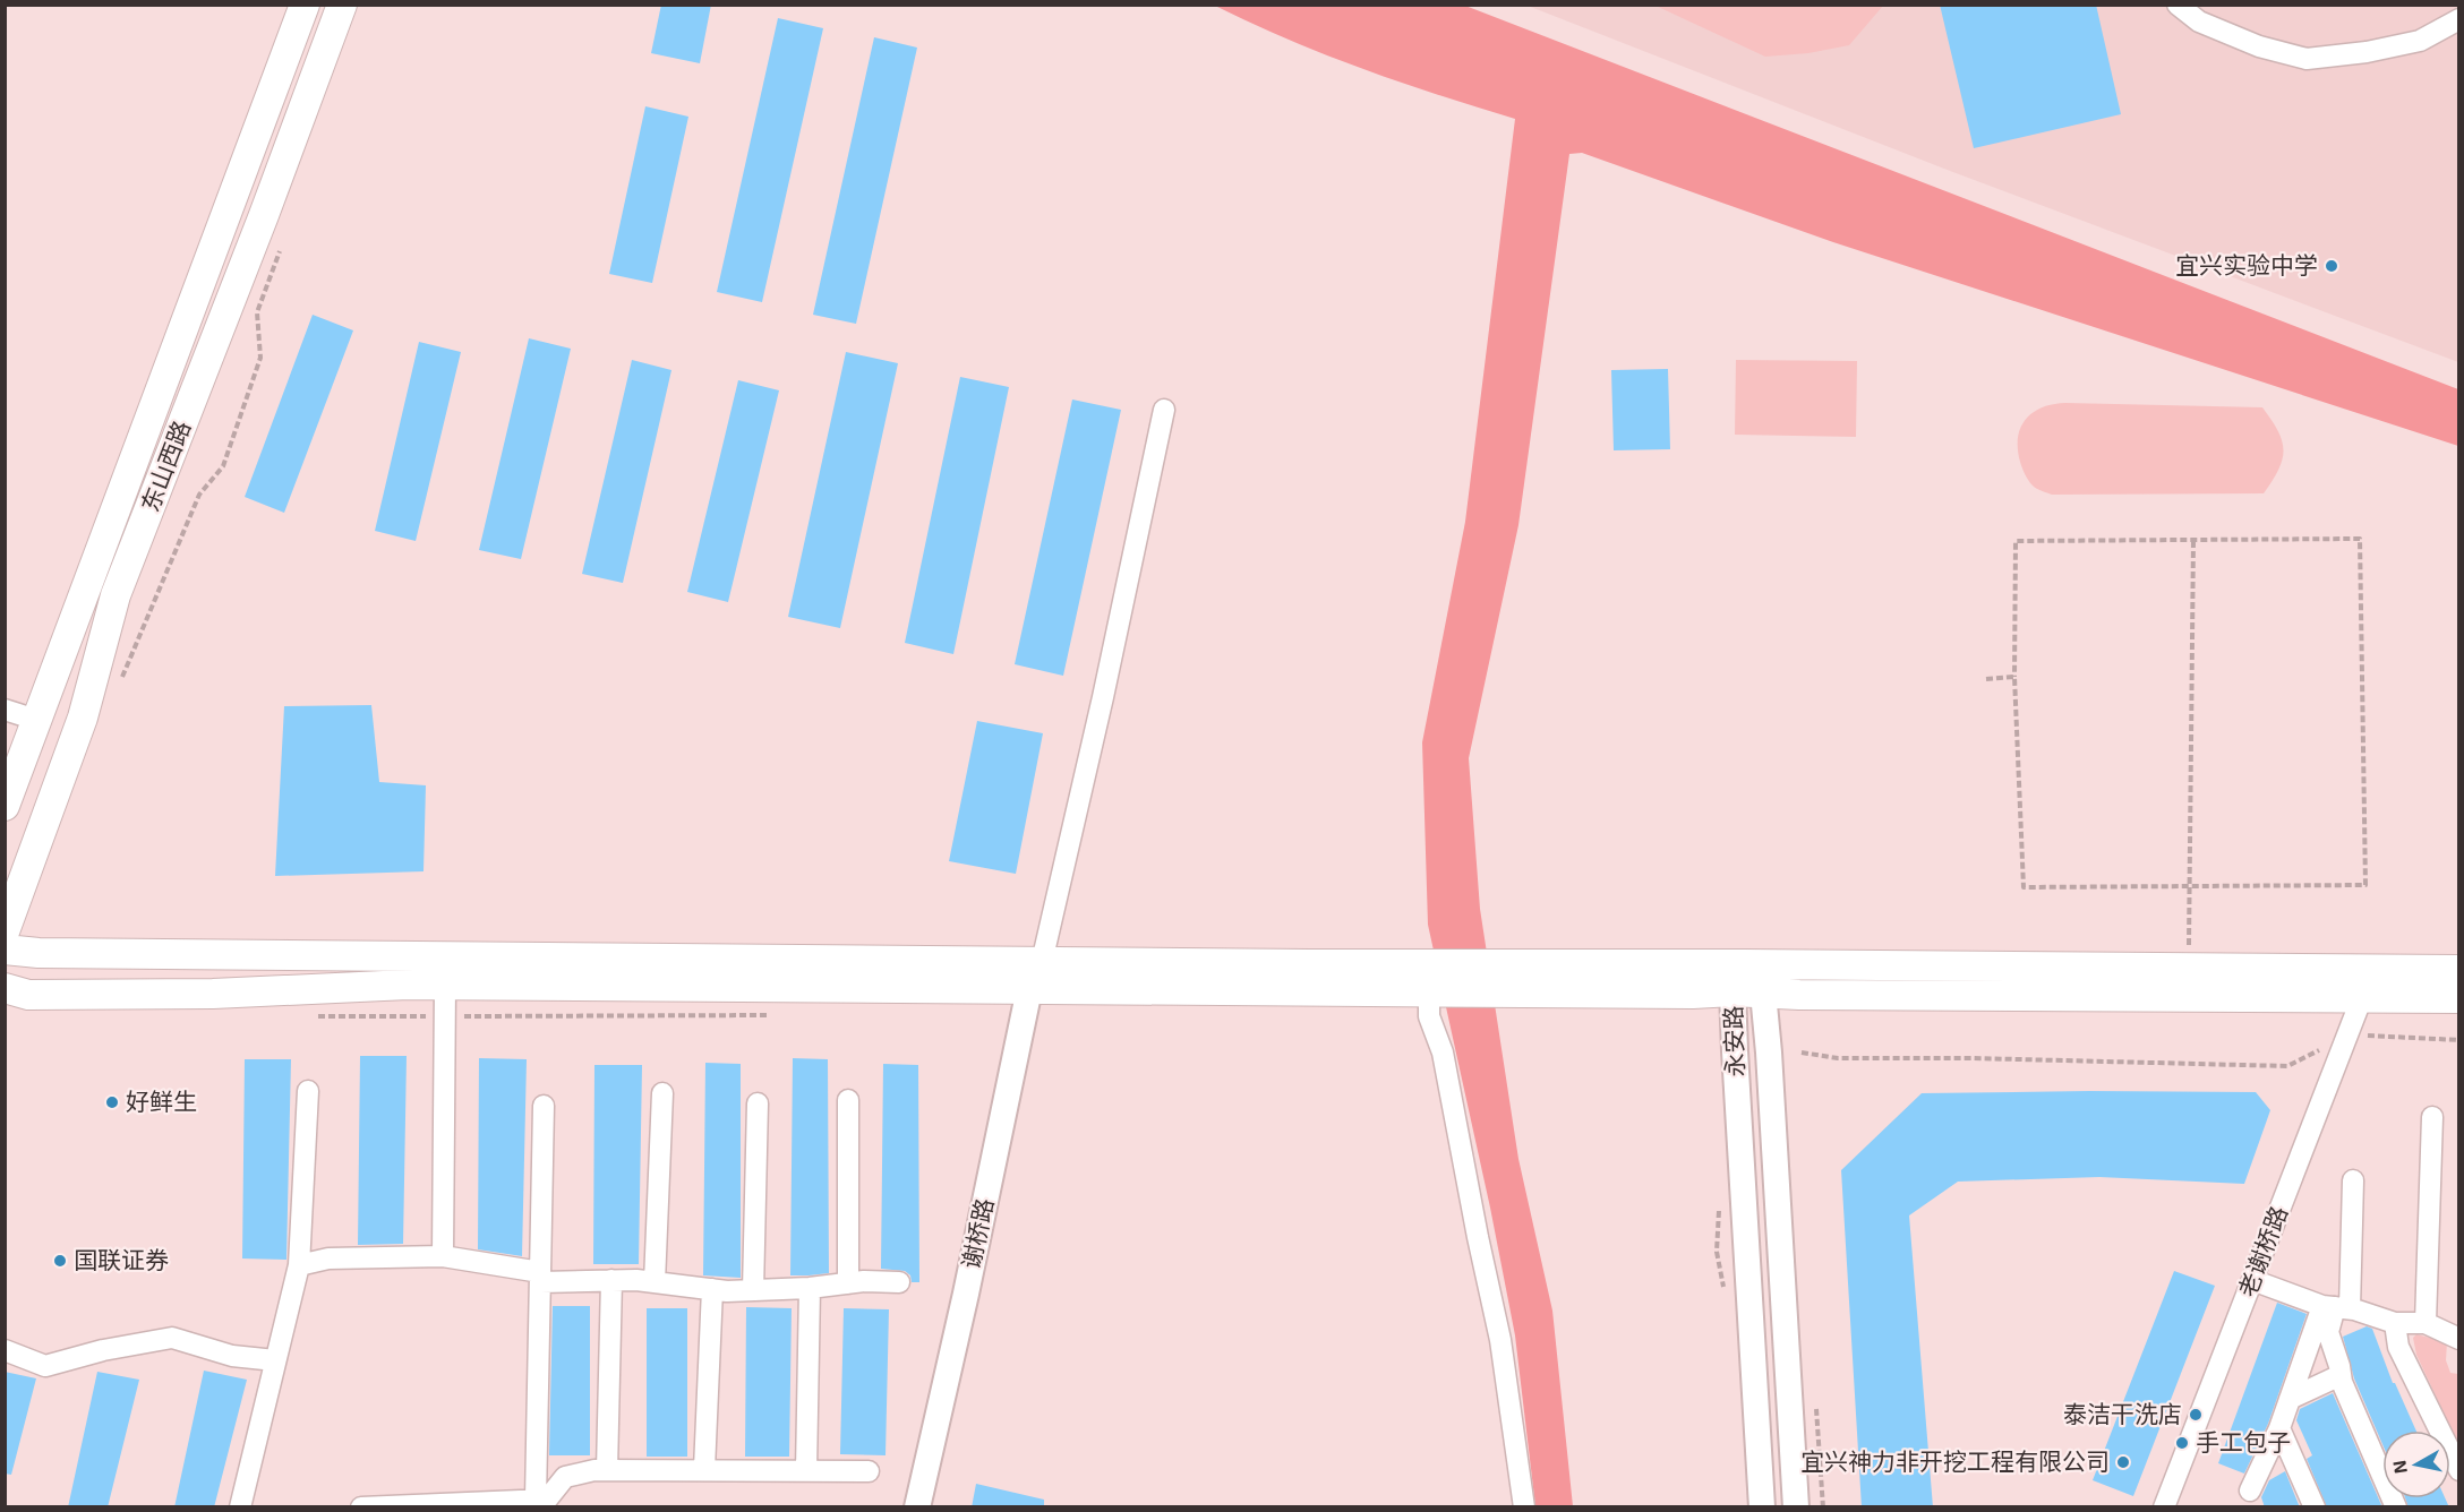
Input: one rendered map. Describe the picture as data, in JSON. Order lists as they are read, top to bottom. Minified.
{"streets":{"main road":["东山西路"],"street":["永安路","谢桥路","老谢桥路"]},"places":["宜兴实验中学","好鲜生","国联证券","泰洁干洗店","手工包子","宜兴神力非开挖工程有限公司"],"north":"left"}
